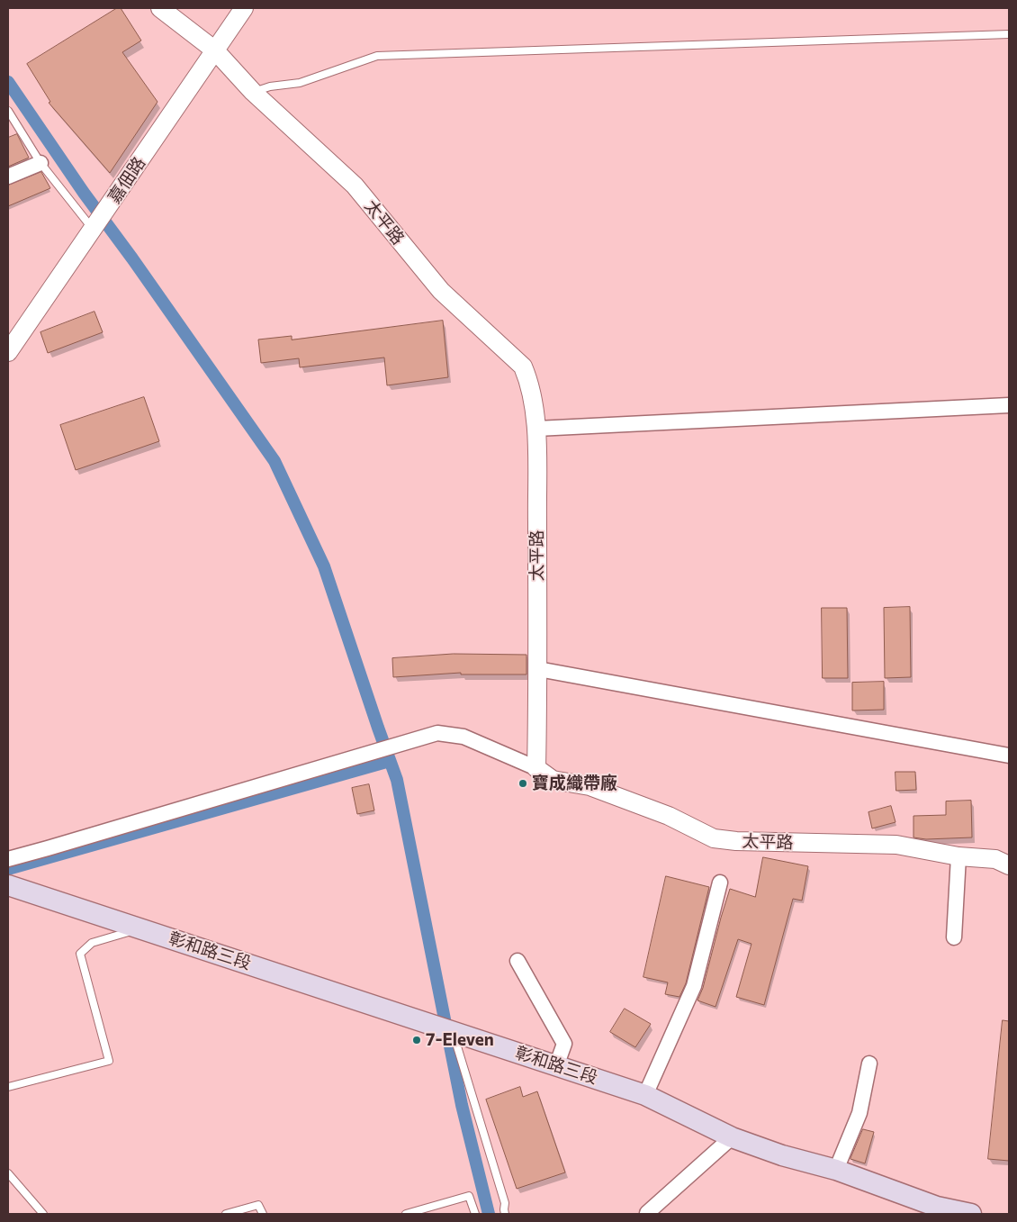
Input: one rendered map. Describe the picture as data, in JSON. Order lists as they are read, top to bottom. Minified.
{"streets":{"main road":["彰和路三段"],"street":["嘉佃路","太平路"]},"crossings":[["嘉佃路","太平路"]],"places":["寶成織帶廠","7-Eleven"]}
